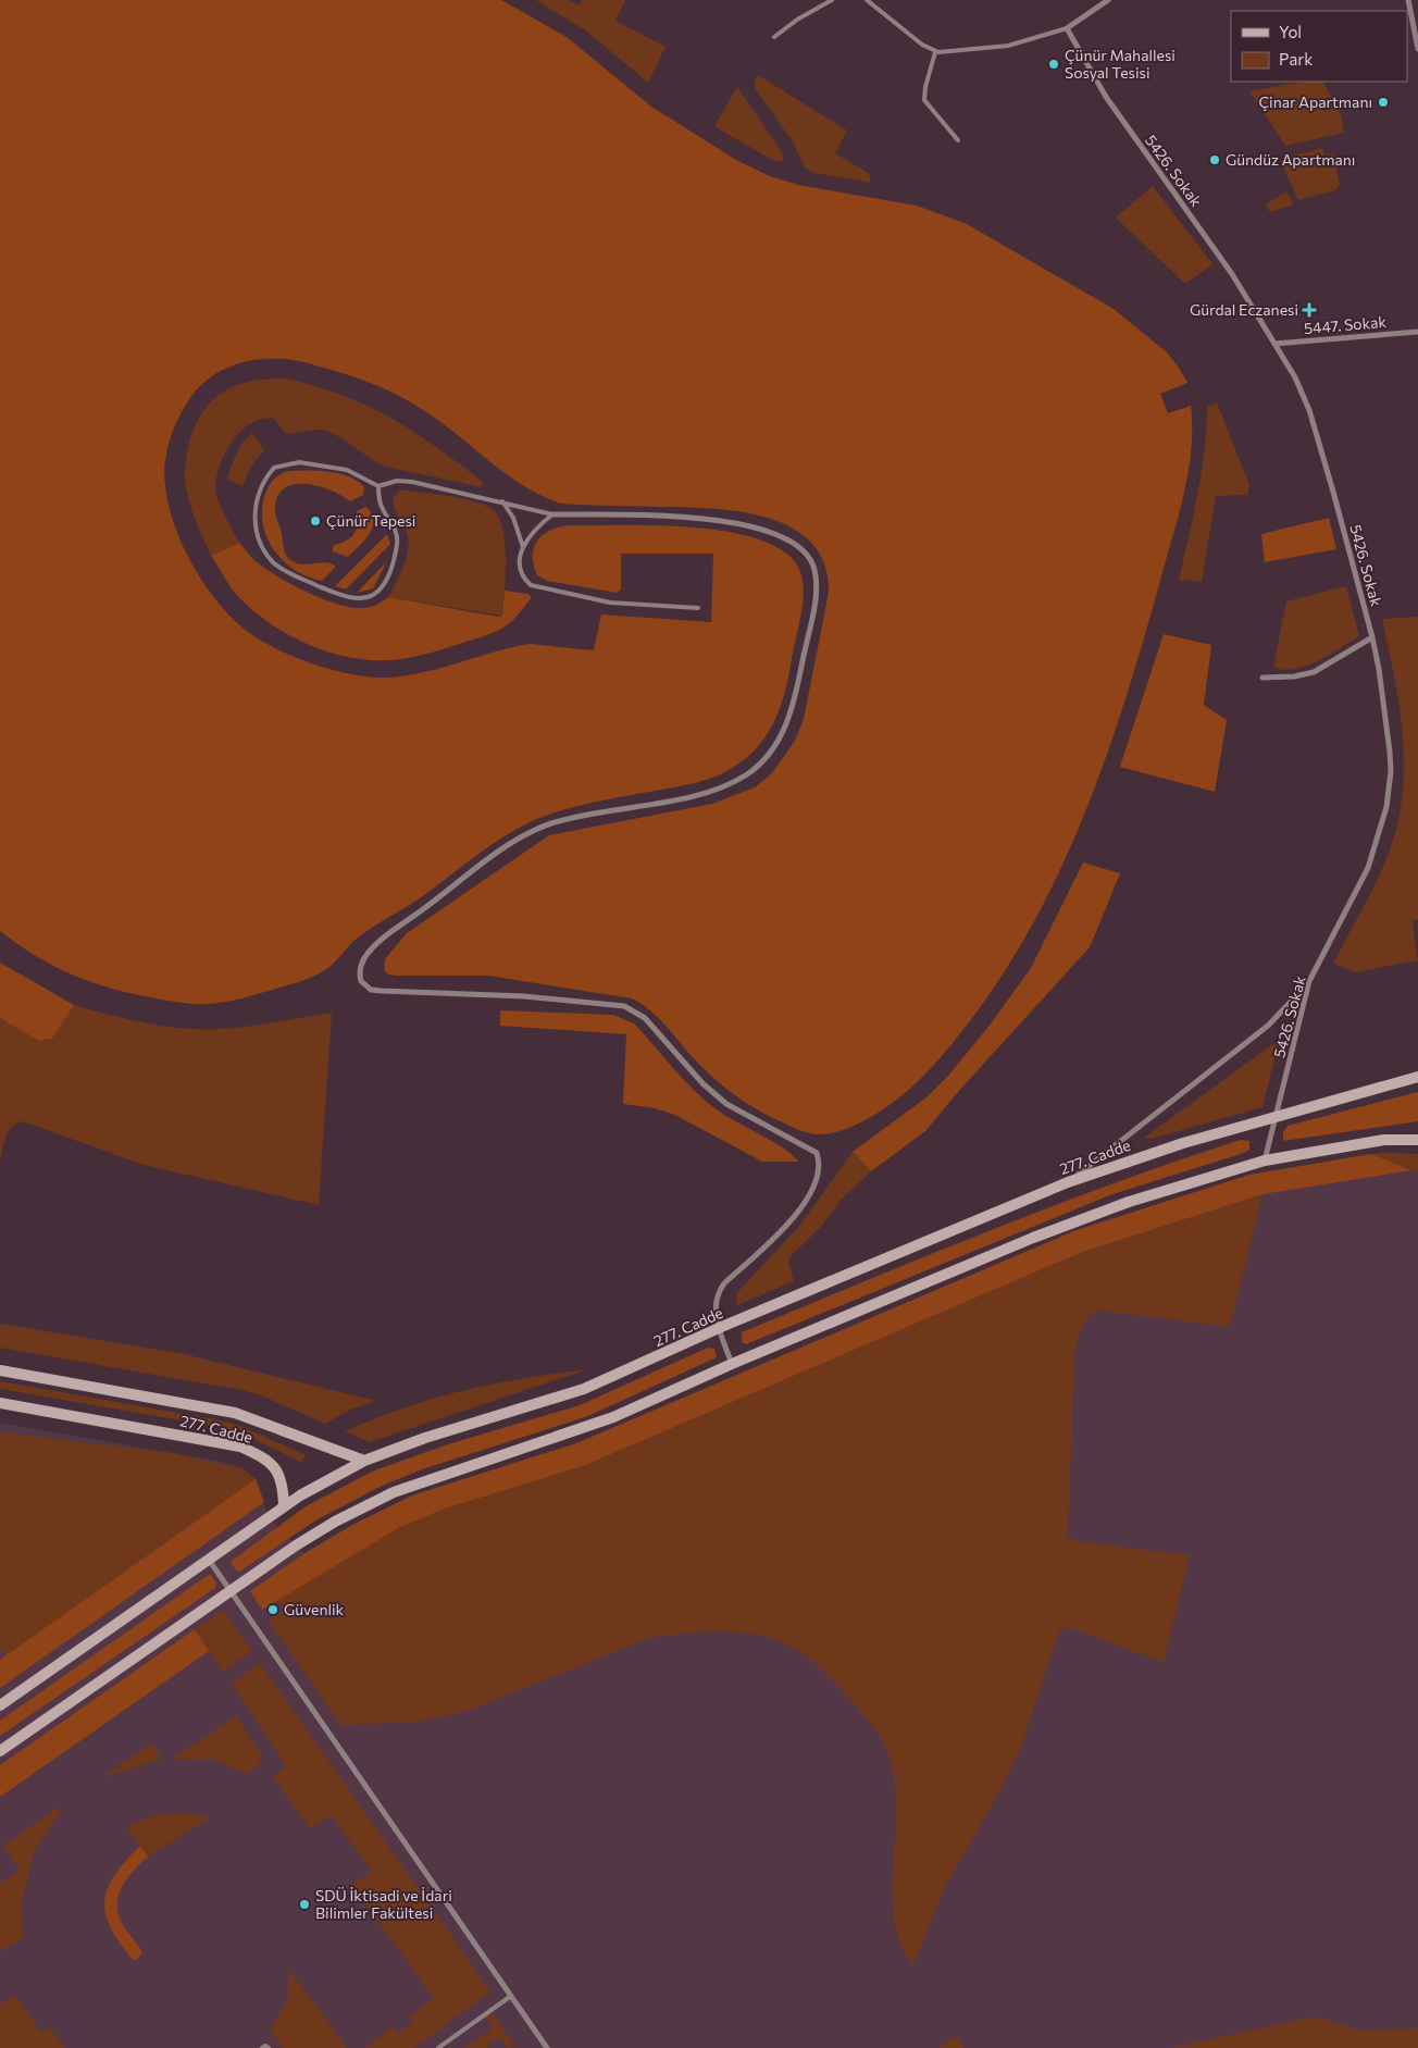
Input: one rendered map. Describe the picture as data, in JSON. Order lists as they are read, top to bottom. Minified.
{"streets":{"street":["5426. Sokak","5447. Sokak","277. Cadde"]},"crossings":[["5426. Sokak","5447. Sokak"],["5426. Sokak","277. Cadde"]],"places":{"other":["Çünür Mahallesi Sosyal Tesisi","Çinar Apartmanı","Gündüz Apartmanı","Çünür Tepesi","Güvenlik","SDÜ İktisadi ve İdari Bilimler Fakültesi"],"health":["Gürdal Eczanesi"]},"legend":["Yol","Park"]}
